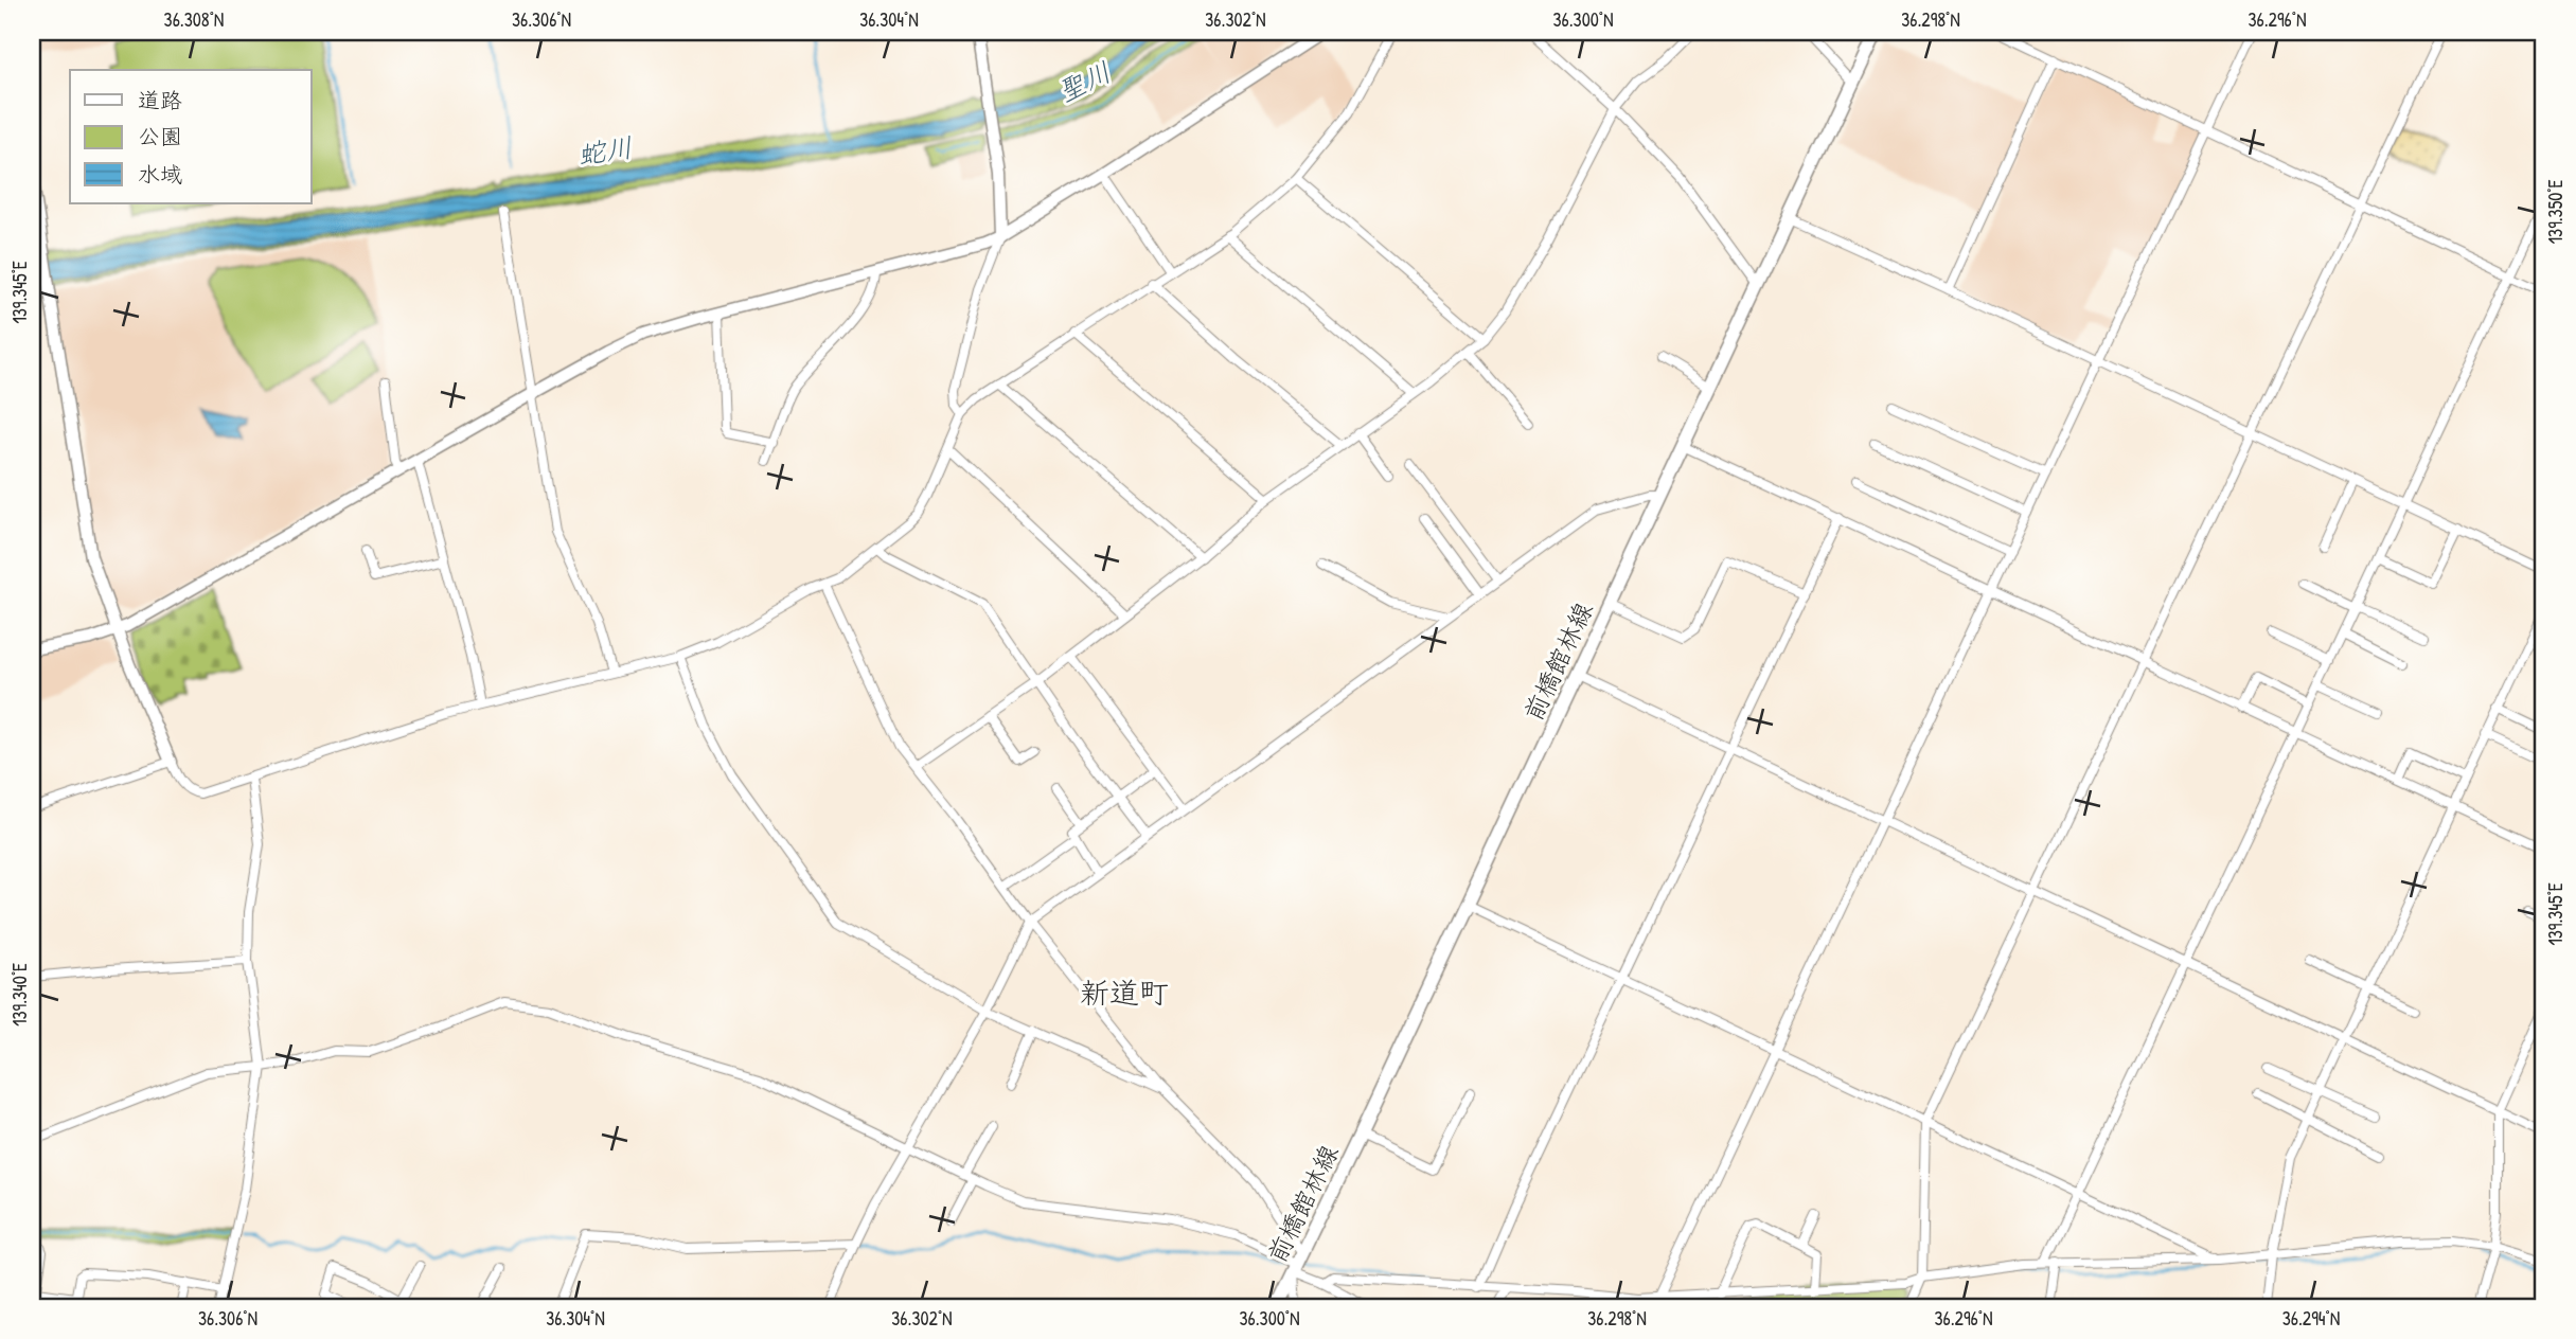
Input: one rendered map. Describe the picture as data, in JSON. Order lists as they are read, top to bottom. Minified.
{"streets":{"main road":["前橋館林線"]},"districts":["新道町"],"water":["聖川","蛇川"],"legend":["道路","公園","水域"],"coordinates":["36.308°N","36.306°N","36.304°N","36.302°N","36.300°N","36.298°N","36.296°N","139.350°E","139.345°E","139.340°E","36.294°N"]}
